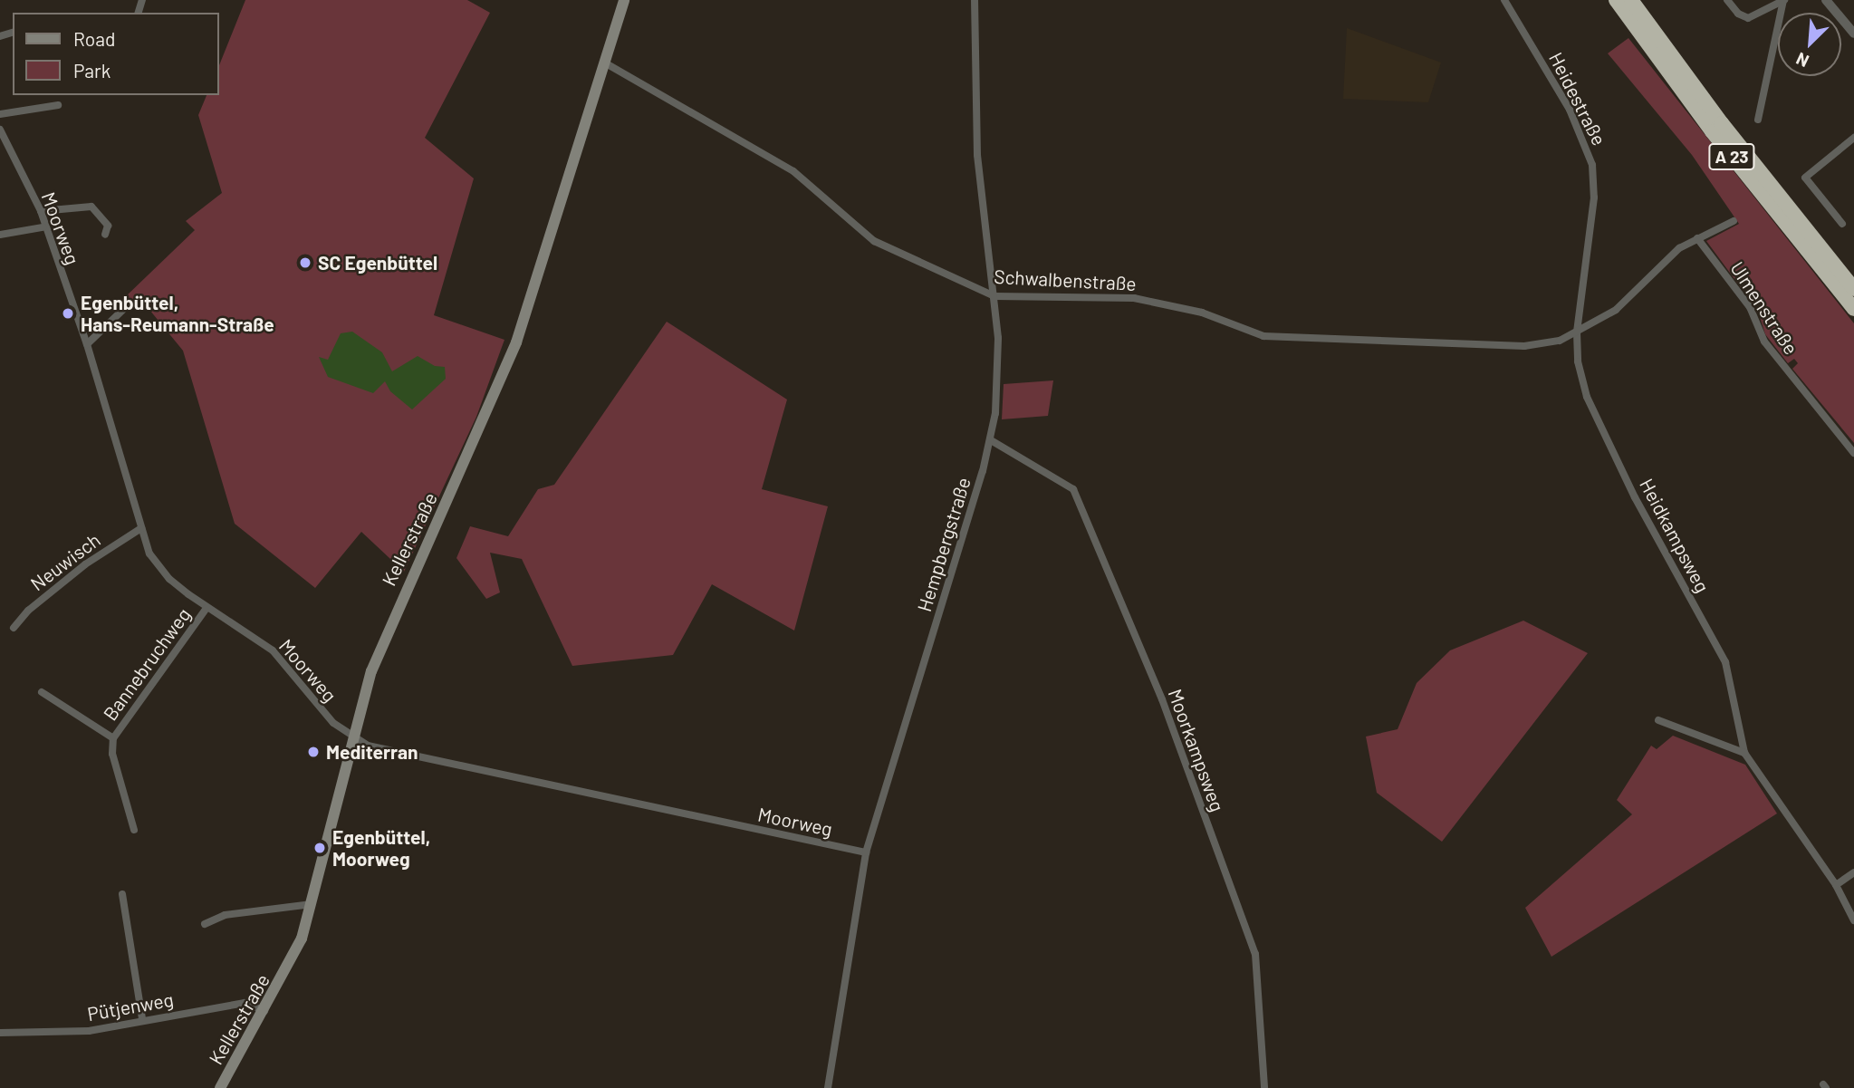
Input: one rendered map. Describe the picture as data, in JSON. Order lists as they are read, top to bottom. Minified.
{"streets":{"highway":["A 23"],"main road":["Kellerstraße"],"street":["Heidestraße","Moorweg","Schwalbenstraße","Ulmenstraße","Heidkampsweg","Hempbergstraße","Neuwisch","Bannebruchweg","Moorkampsweg","Pütjenweg"]},"crossings":[["Heidestraße","Schwalbenstraße"],["Heidestraße","Heidkampsweg"],["Moorweg","Kellerstraße"],["Moorweg","Hempbergstraße"],["Moorweg","Neuwisch"],["Moorweg","Bannebruchweg"],["Schwalbenstraße","Ulmenstraße"],["Schwalbenstraße","Heidkampsweg"],["Schwalbenstraße","Kellerstraße"],["Schwalbenstraße","Hempbergstraße"],["Kellerstraße","Pütjenweg"],["Hempbergstraße","Moorkampsweg"]],"places":["SC Egenbüttel","Egenbüttel, Hans-Reumann-Straße","Mediterran","Egenbüttel, Moorweg"],"legend":["Road","Park"],"north":"bottom left"}
